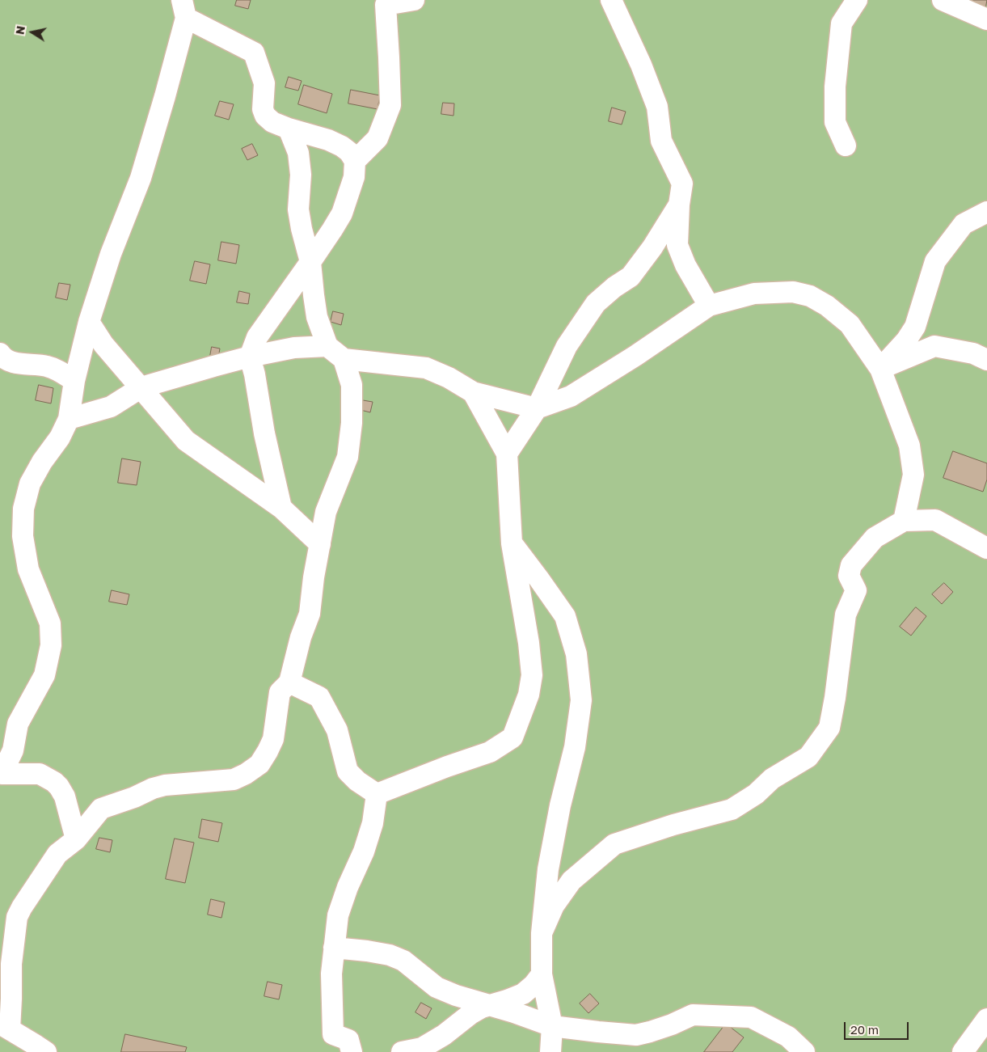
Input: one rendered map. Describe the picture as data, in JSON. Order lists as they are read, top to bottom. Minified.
{"scale_bar":"20 m","north":"left"}
